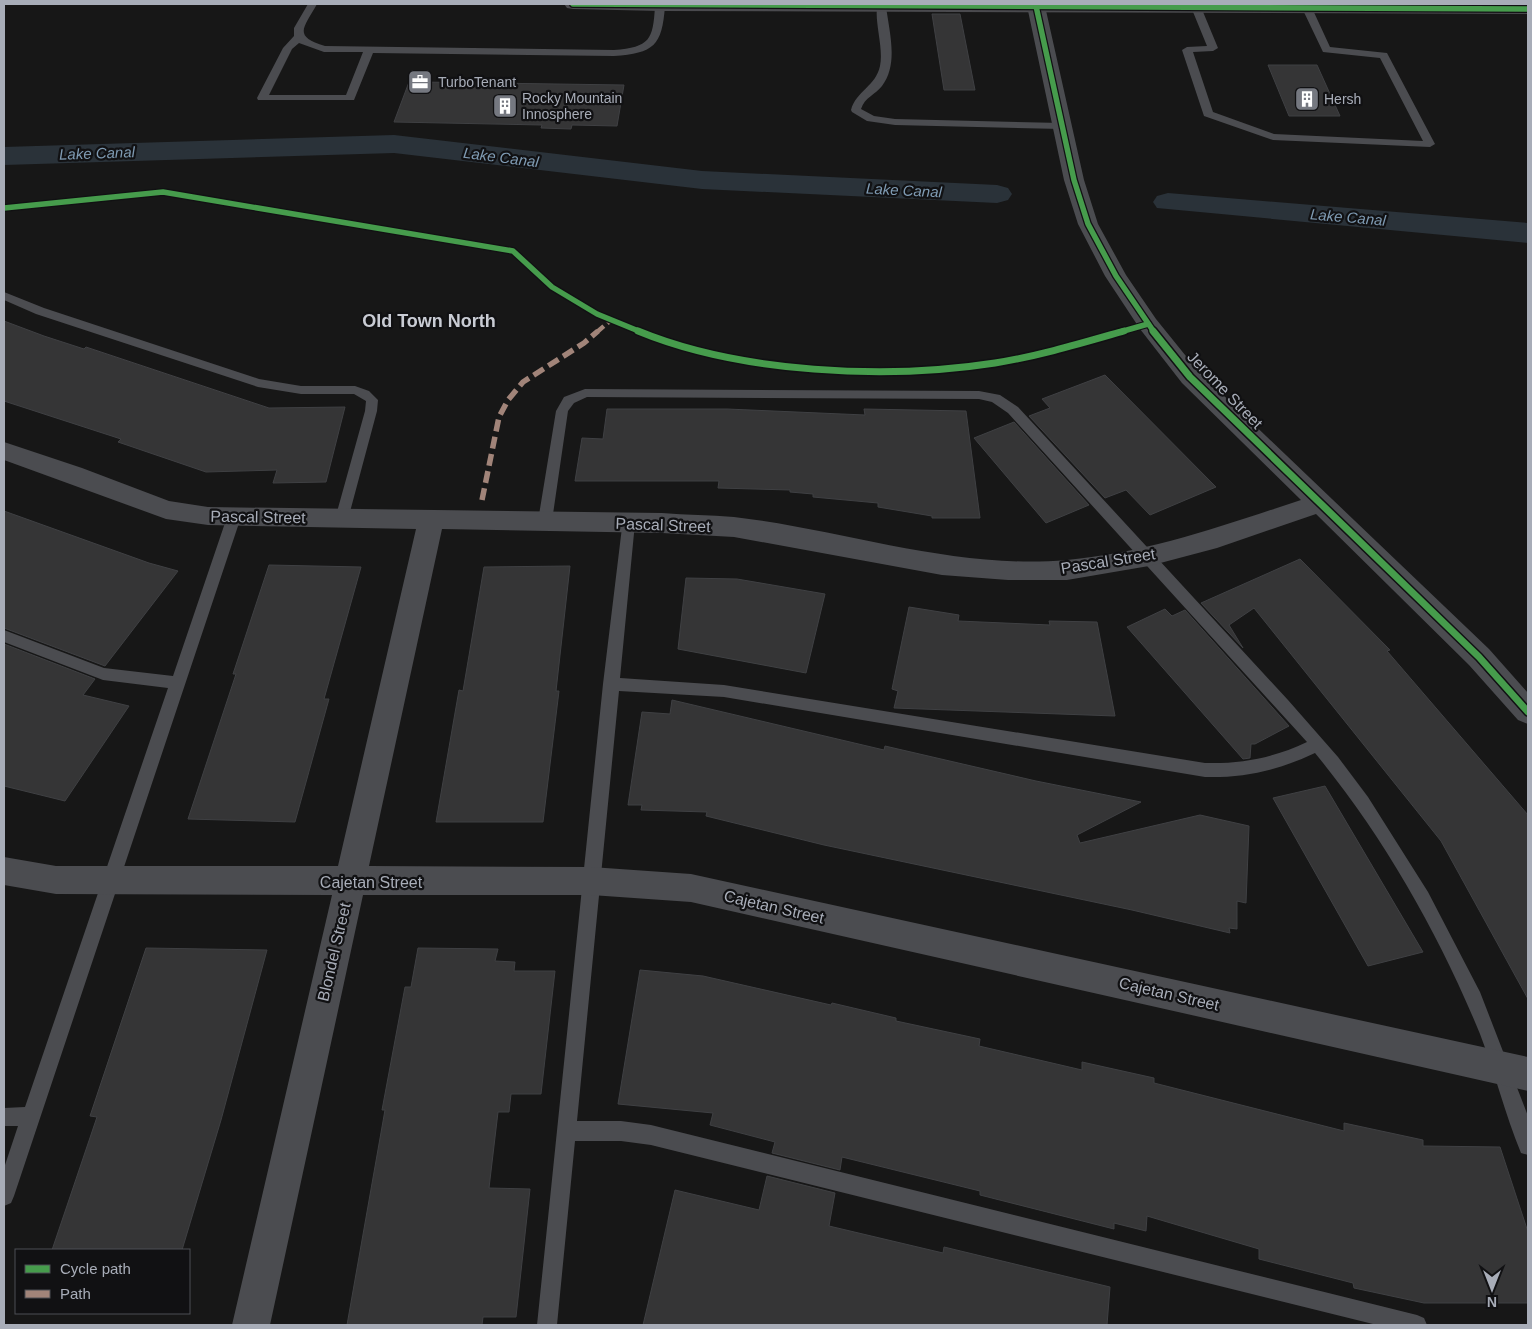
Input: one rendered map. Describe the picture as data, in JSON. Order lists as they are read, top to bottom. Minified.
{"streets":{"street":["Jerome Street","Pascal Street","Cajetan Street","Blondel Street"]},"crossings":[["Jerome Street","Pascal Street"],["Pascal Street","Blondel Street"],["Cajetan Street","Blondel Street"]],"districts":["Old Town North"],"water":["Lake Canal"],"places":{"office":["TurboTenant"],"building":["Hersh","Rocky Mountain Innosphere"]},"legend":["Cycle path","Path"],"north":"bottom"}
